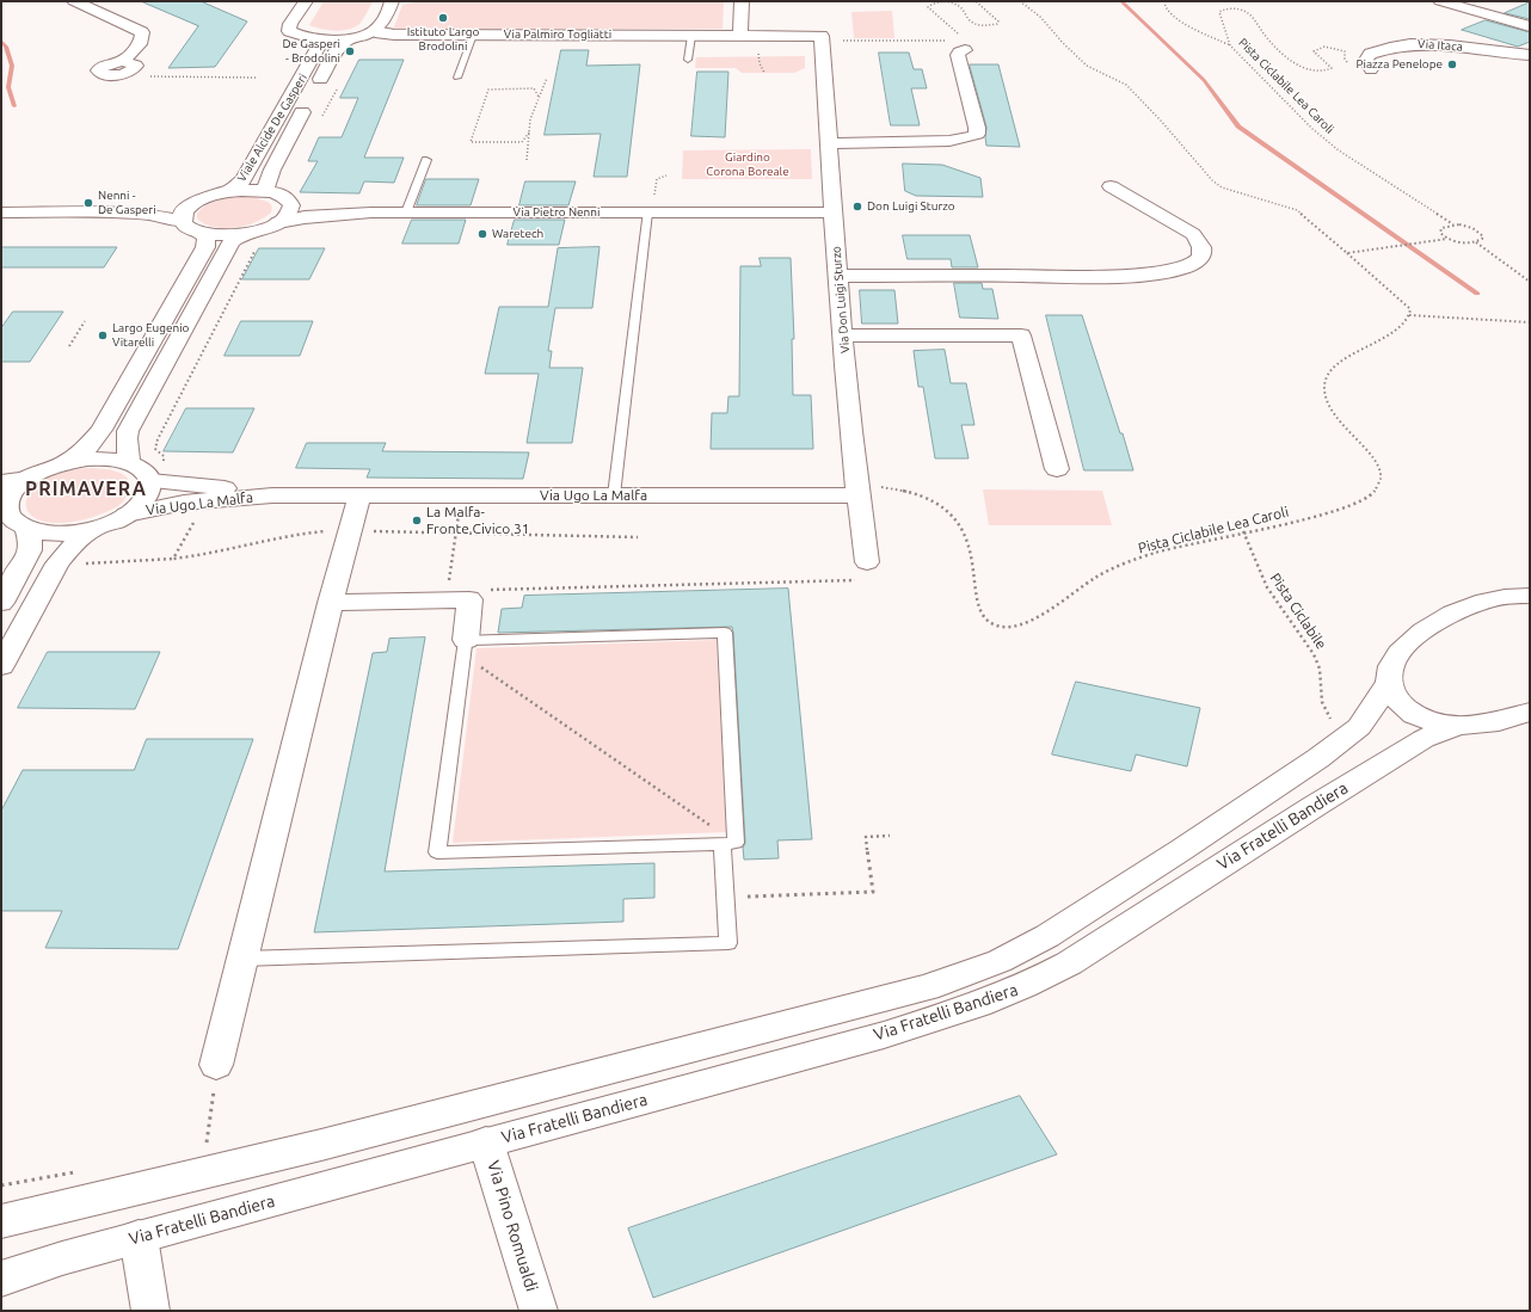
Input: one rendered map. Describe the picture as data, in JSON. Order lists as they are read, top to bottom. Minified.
{"streets":{"street":["Via Palmiro Togliatti","Via Itaca","Viale Alcide De Gasperi","Via Pietro Nenni","Via Don Luigi Sturzo","Via Ugo La Malfa","Via Fratelli Bandiera","Via Pino Romualdi"],"path":["Pista Ciclabile Lea Caroli","Pista Ciclabile"]},"crossings":[["Via Palmiro Togliatti","Via Don Luigi Sturzo"],["Via Itaca","Pista Ciclabile Lea Caroli"],["Pista Ciclabile Lea Caroli","Via Don Luigi Sturzo"],["Pista Ciclabile Lea Caroli","Via Ugo La Malfa"],["Pista Ciclabile Lea Caroli","Pista Ciclabile"],["Via Pietro Nenni","Via Don Luigi Sturzo"],["Via Don Luigi Sturzo","Via Ugo La Malfa"],["Via Fratelli Bandiera","Via Pino Romualdi"]],"districts":["PRIMAVERA"],"parks":["Giardino Corona Boreale"],"places":["Istituto Largo Brodolini","De Gasperi - Brodolini","Piazza Penelope","Nenni - De Gasperi","Don Luigi Sturzo","Waretech","Largo Eugenio Vitarelli","La Malfa- Fronte Civico 31"]}
